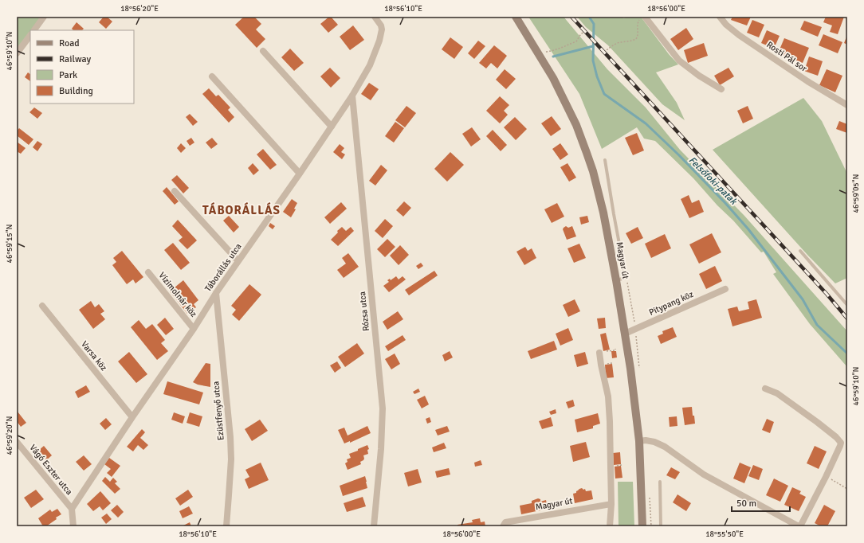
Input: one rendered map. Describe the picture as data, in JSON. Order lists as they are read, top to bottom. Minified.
{"streets":{"street":["Rosti Pál sor","Magyar út","Táborállás utca","Vízimolnár köz","Pitypang köz","Rózsa utca","Varsa köz","Ezüstfenyő utca","Vágó Eszter utca"]},"crossings":[["Magyar út","Pitypang köz"],["Táborállás utca","Vízimolnár köz"],["Táborállás utca","Rózsa utca"],["Táborállás utca","Varsa köz"],["Táborállás utca","Ezüstfenyő utca"],["Táborállás utca","Vágó Eszter utca"]],"districts":["TÁBORÁLLÁS"],"water":["Felsőfoki-patak"],"legend":["Road","Railway","Park","Building"],"scale_bar":"50 m","coordinates":["18°56'20\"E","18°56'10\"E","18°56'00\"E","46°59'10\"N","46°59'05\"N","46°59'15\"N","46°59'20\"N","18°55'50\"E"]}
